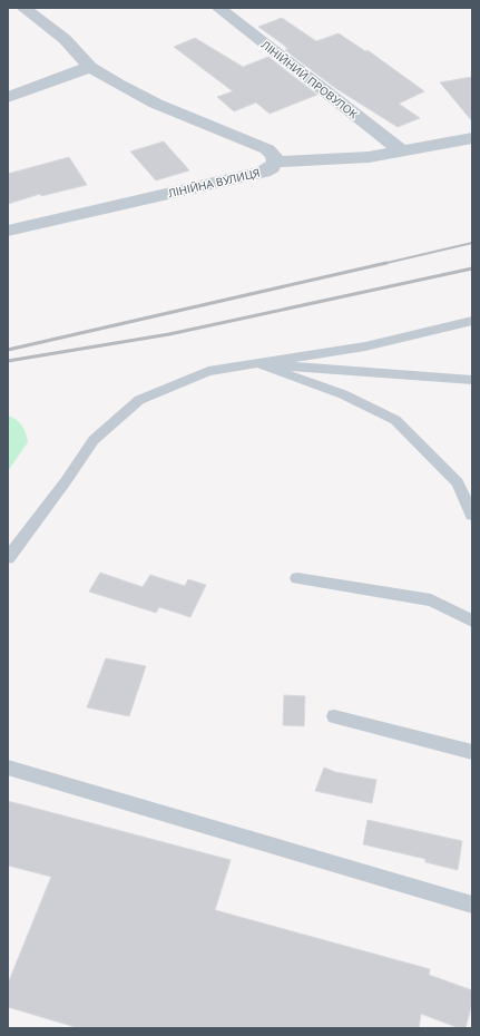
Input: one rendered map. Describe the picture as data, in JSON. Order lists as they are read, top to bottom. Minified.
{"streets":{"street":["ЛІНІЙНИЙ ПРОВУЛОК","ЛІНІЙНА ВУЛИЦЯ"]},"crossings":[["ЛІНІЙНИЙ ПРОВУЛОК","ЛІНІЙНА ВУЛИЦЯ"]]}
